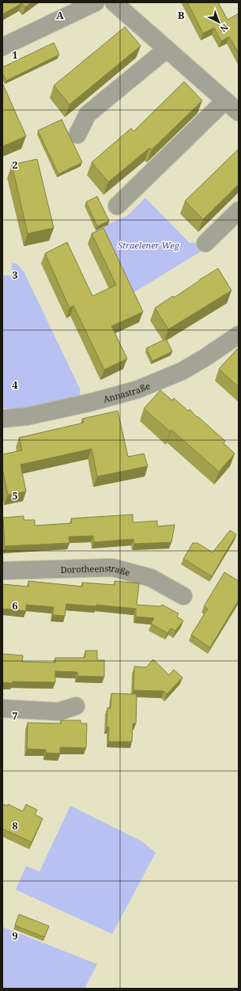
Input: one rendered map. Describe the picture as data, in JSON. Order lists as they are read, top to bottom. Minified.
{"streets":{"street":["Annastraße","Dorotheenstraße"]},"parks":["Straelener Weg"],"north":"bottom right","grid":{"columns":["A","B"],"rows":["1","2","3","4","5","6","7","8","9"]}}
